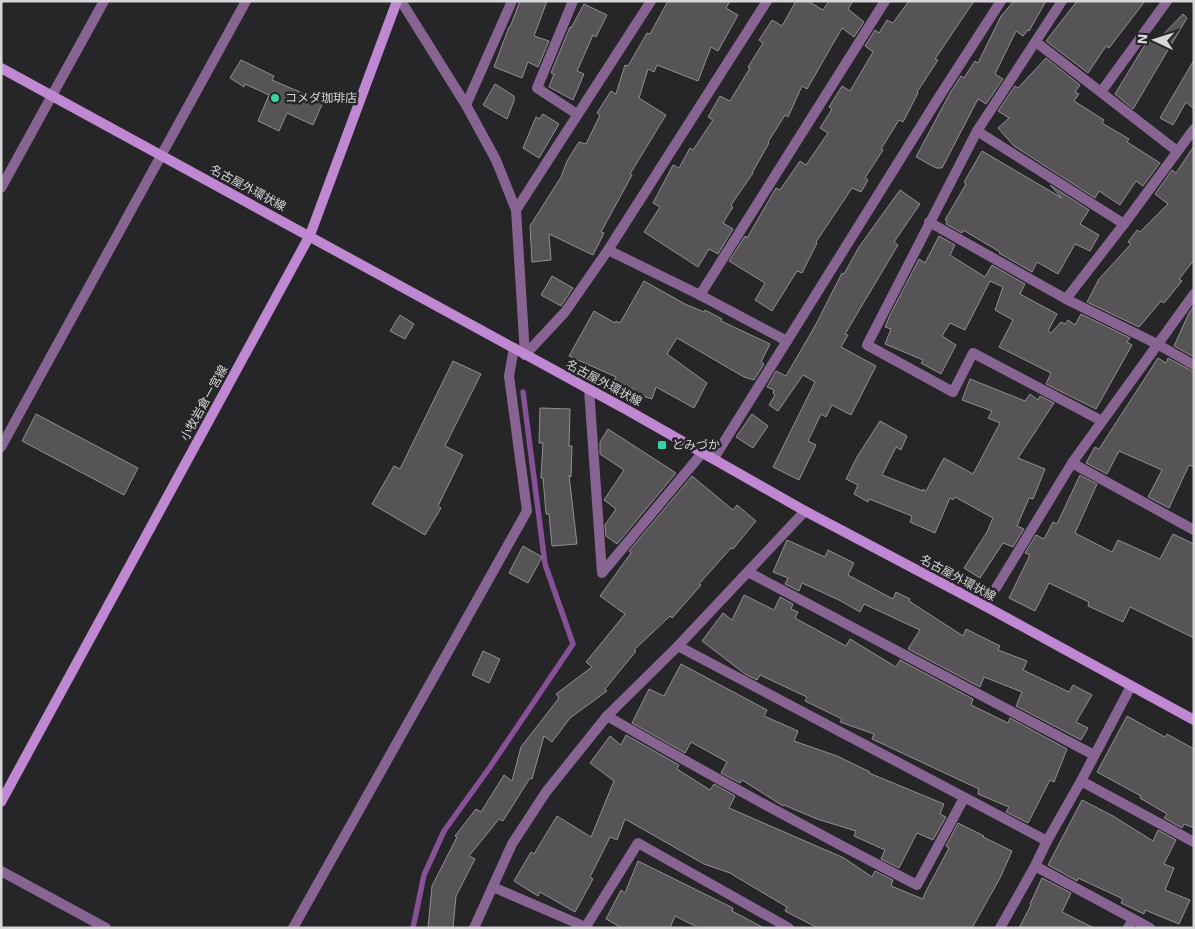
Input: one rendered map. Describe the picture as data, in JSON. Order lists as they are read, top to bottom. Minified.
{"streets":{"main road":["名古屋外環状線","小牧岩倉一宮線"]},"crossings":[["名古屋外環状線","小牧岩倉一宮線"]],"places":{"other":["コメダ珈琲店"],"transit":["とみづか"]},"north":"left"}
